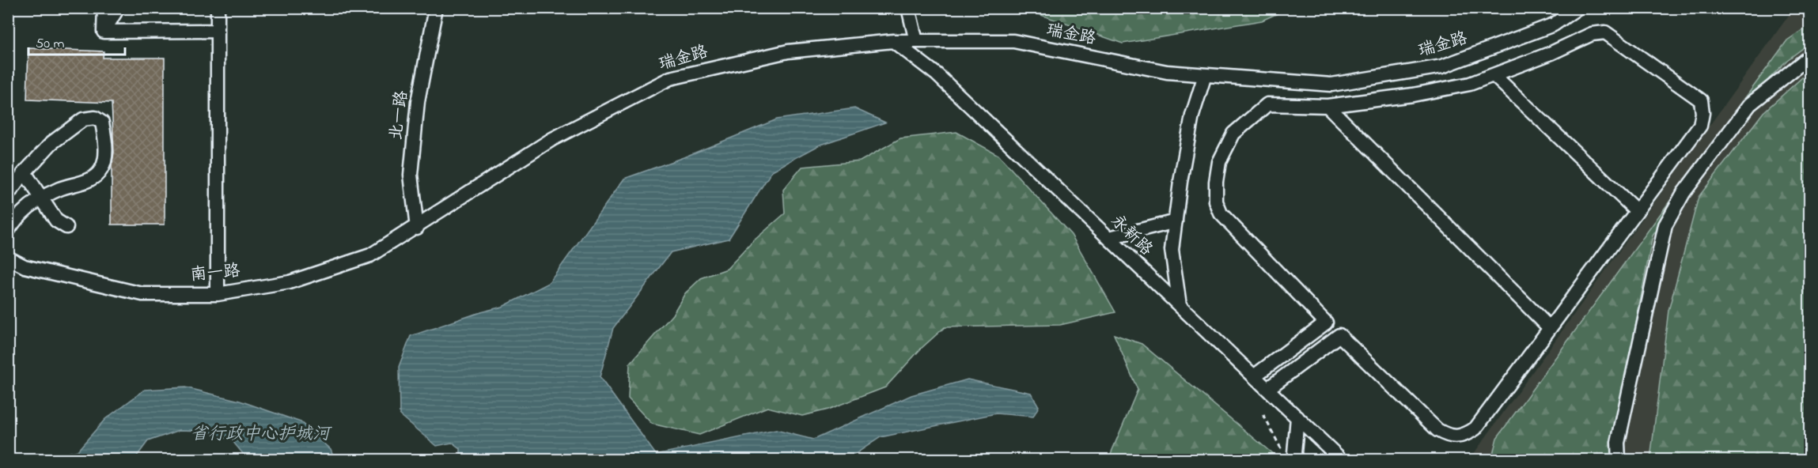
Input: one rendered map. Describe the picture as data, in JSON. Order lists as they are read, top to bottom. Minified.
{"streets":{"street":["瑞金路","北一路","永新路","南一路"]},"crossings":[["瑞金路","北一路"],["瑞金路","永新路"],["瑞金路","南一路"],["北一路","南一路"]],"water":["省行政中心护城河"],"scale_bar":"50 m"}
